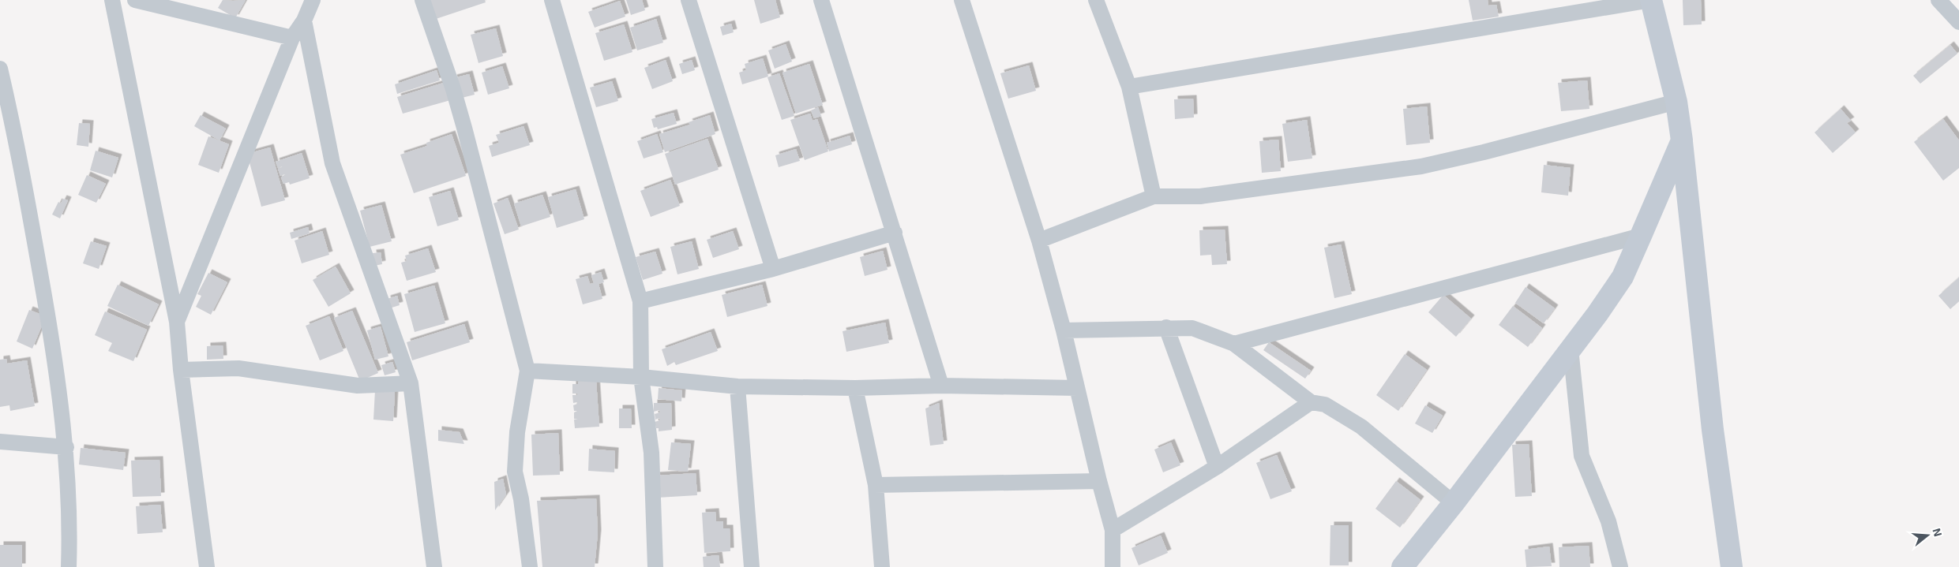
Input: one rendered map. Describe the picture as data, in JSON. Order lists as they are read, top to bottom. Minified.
{"north":"right"}
